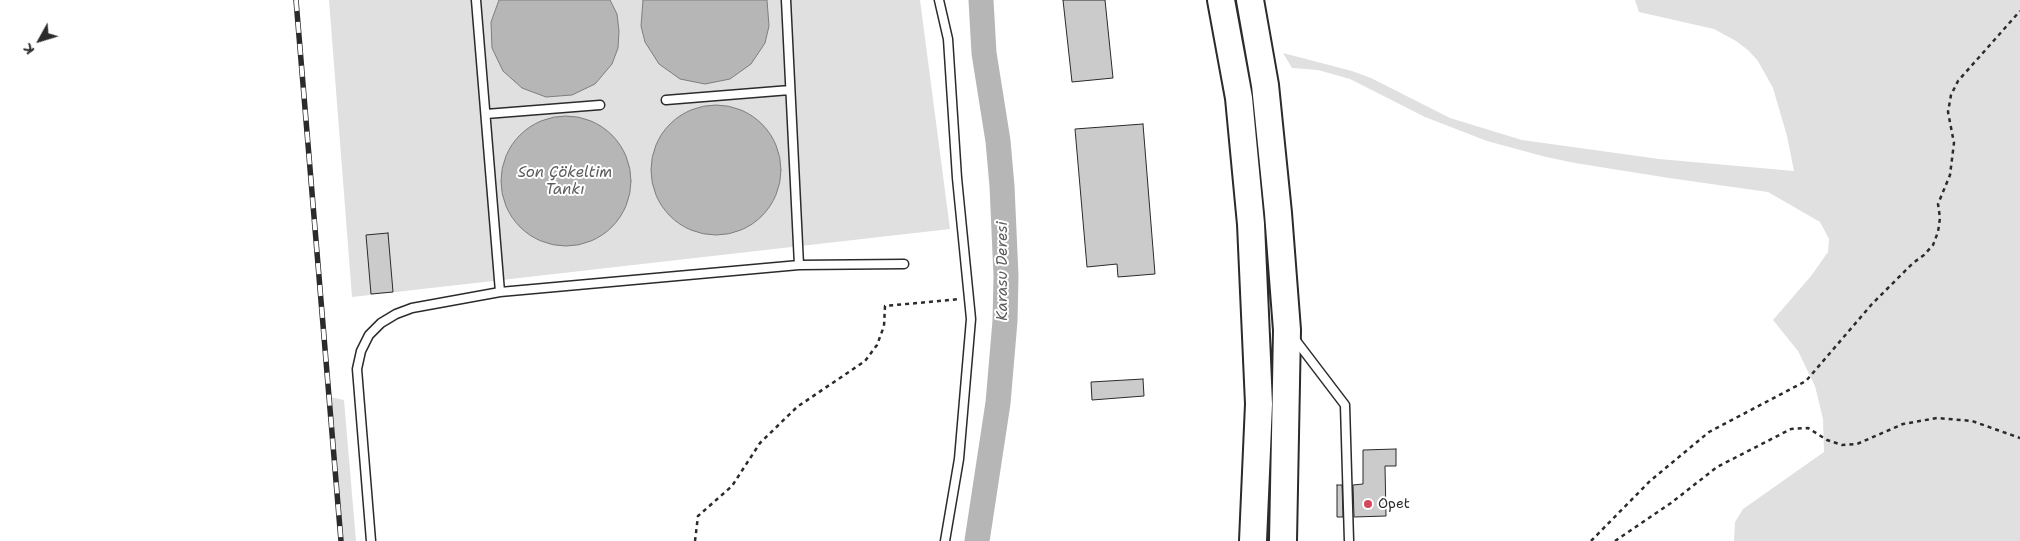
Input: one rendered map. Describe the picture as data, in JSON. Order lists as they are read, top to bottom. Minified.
{"water":["Son Çökeltim Tankı","Karasu Deresi"],"places":["Opet"],"north":"bottom left"}
